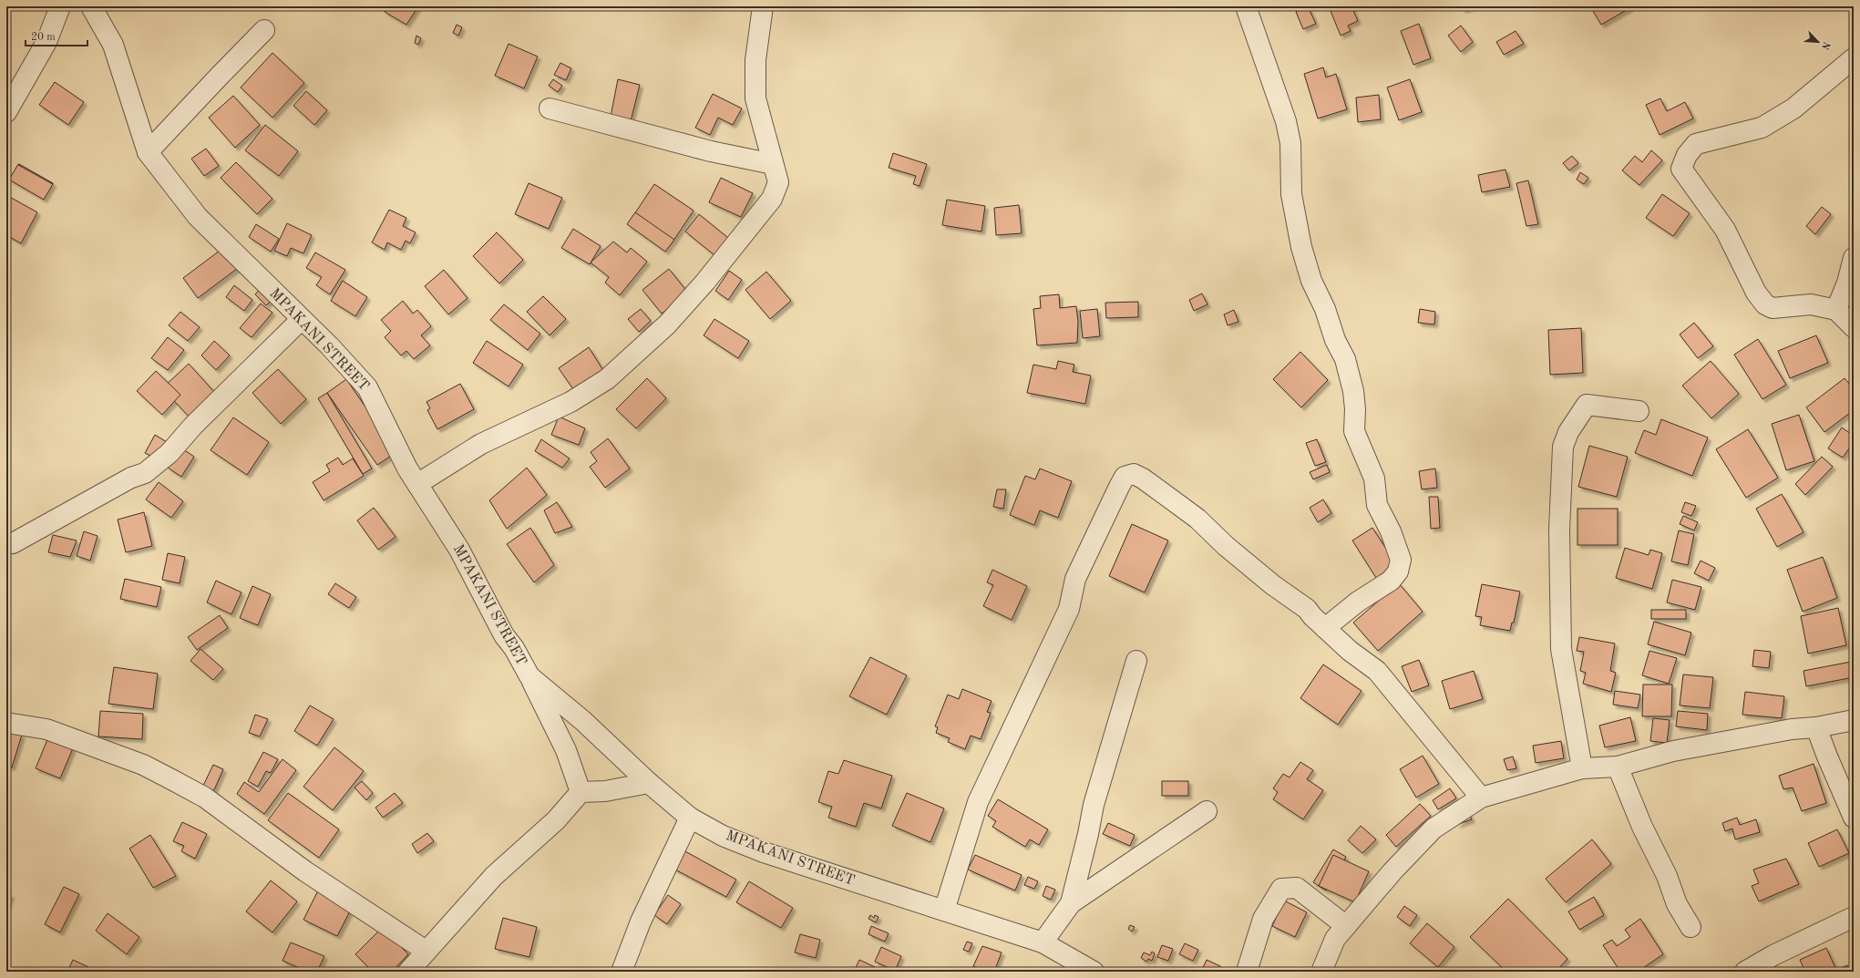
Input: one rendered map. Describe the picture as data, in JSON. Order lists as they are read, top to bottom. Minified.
{"streets":{"street":["MPAKANI STREET"]},"scale_bar":"20 m","north":"bottom right"}
